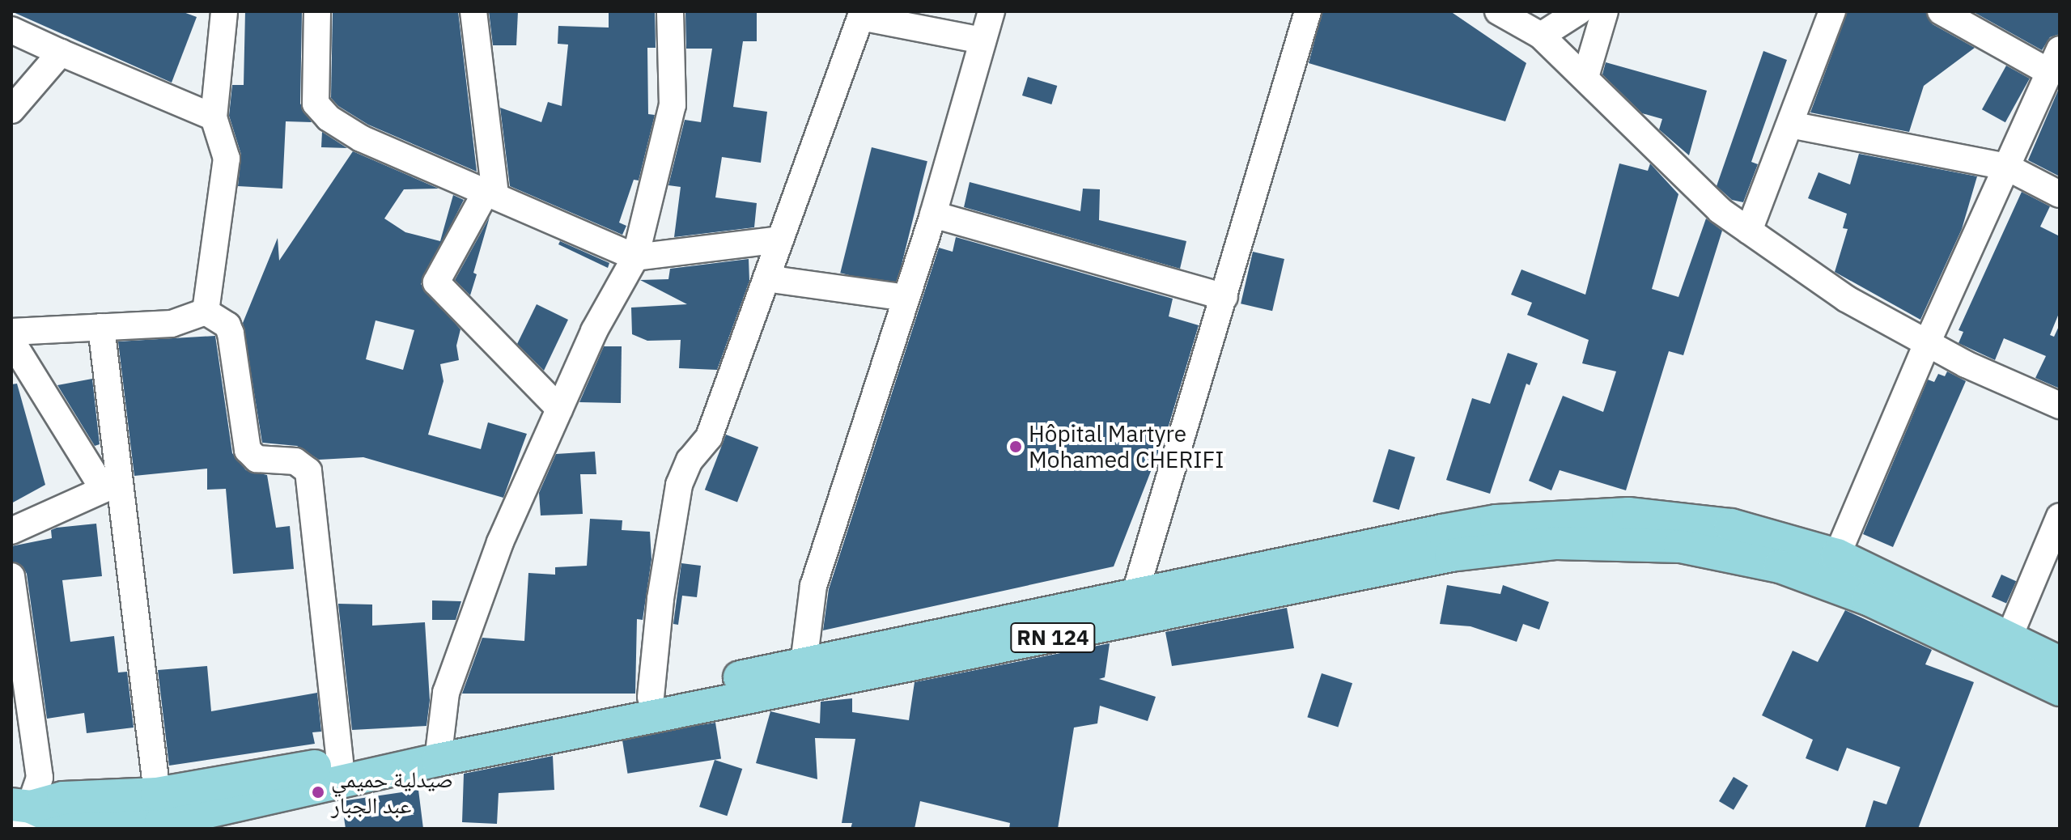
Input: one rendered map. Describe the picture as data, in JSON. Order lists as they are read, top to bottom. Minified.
{"streets":{"main road":["RN 124"]},"places":["Hôpital Martyre Mohamed CHERIFI","صيدلية حميمي عبد الجبار"]}
